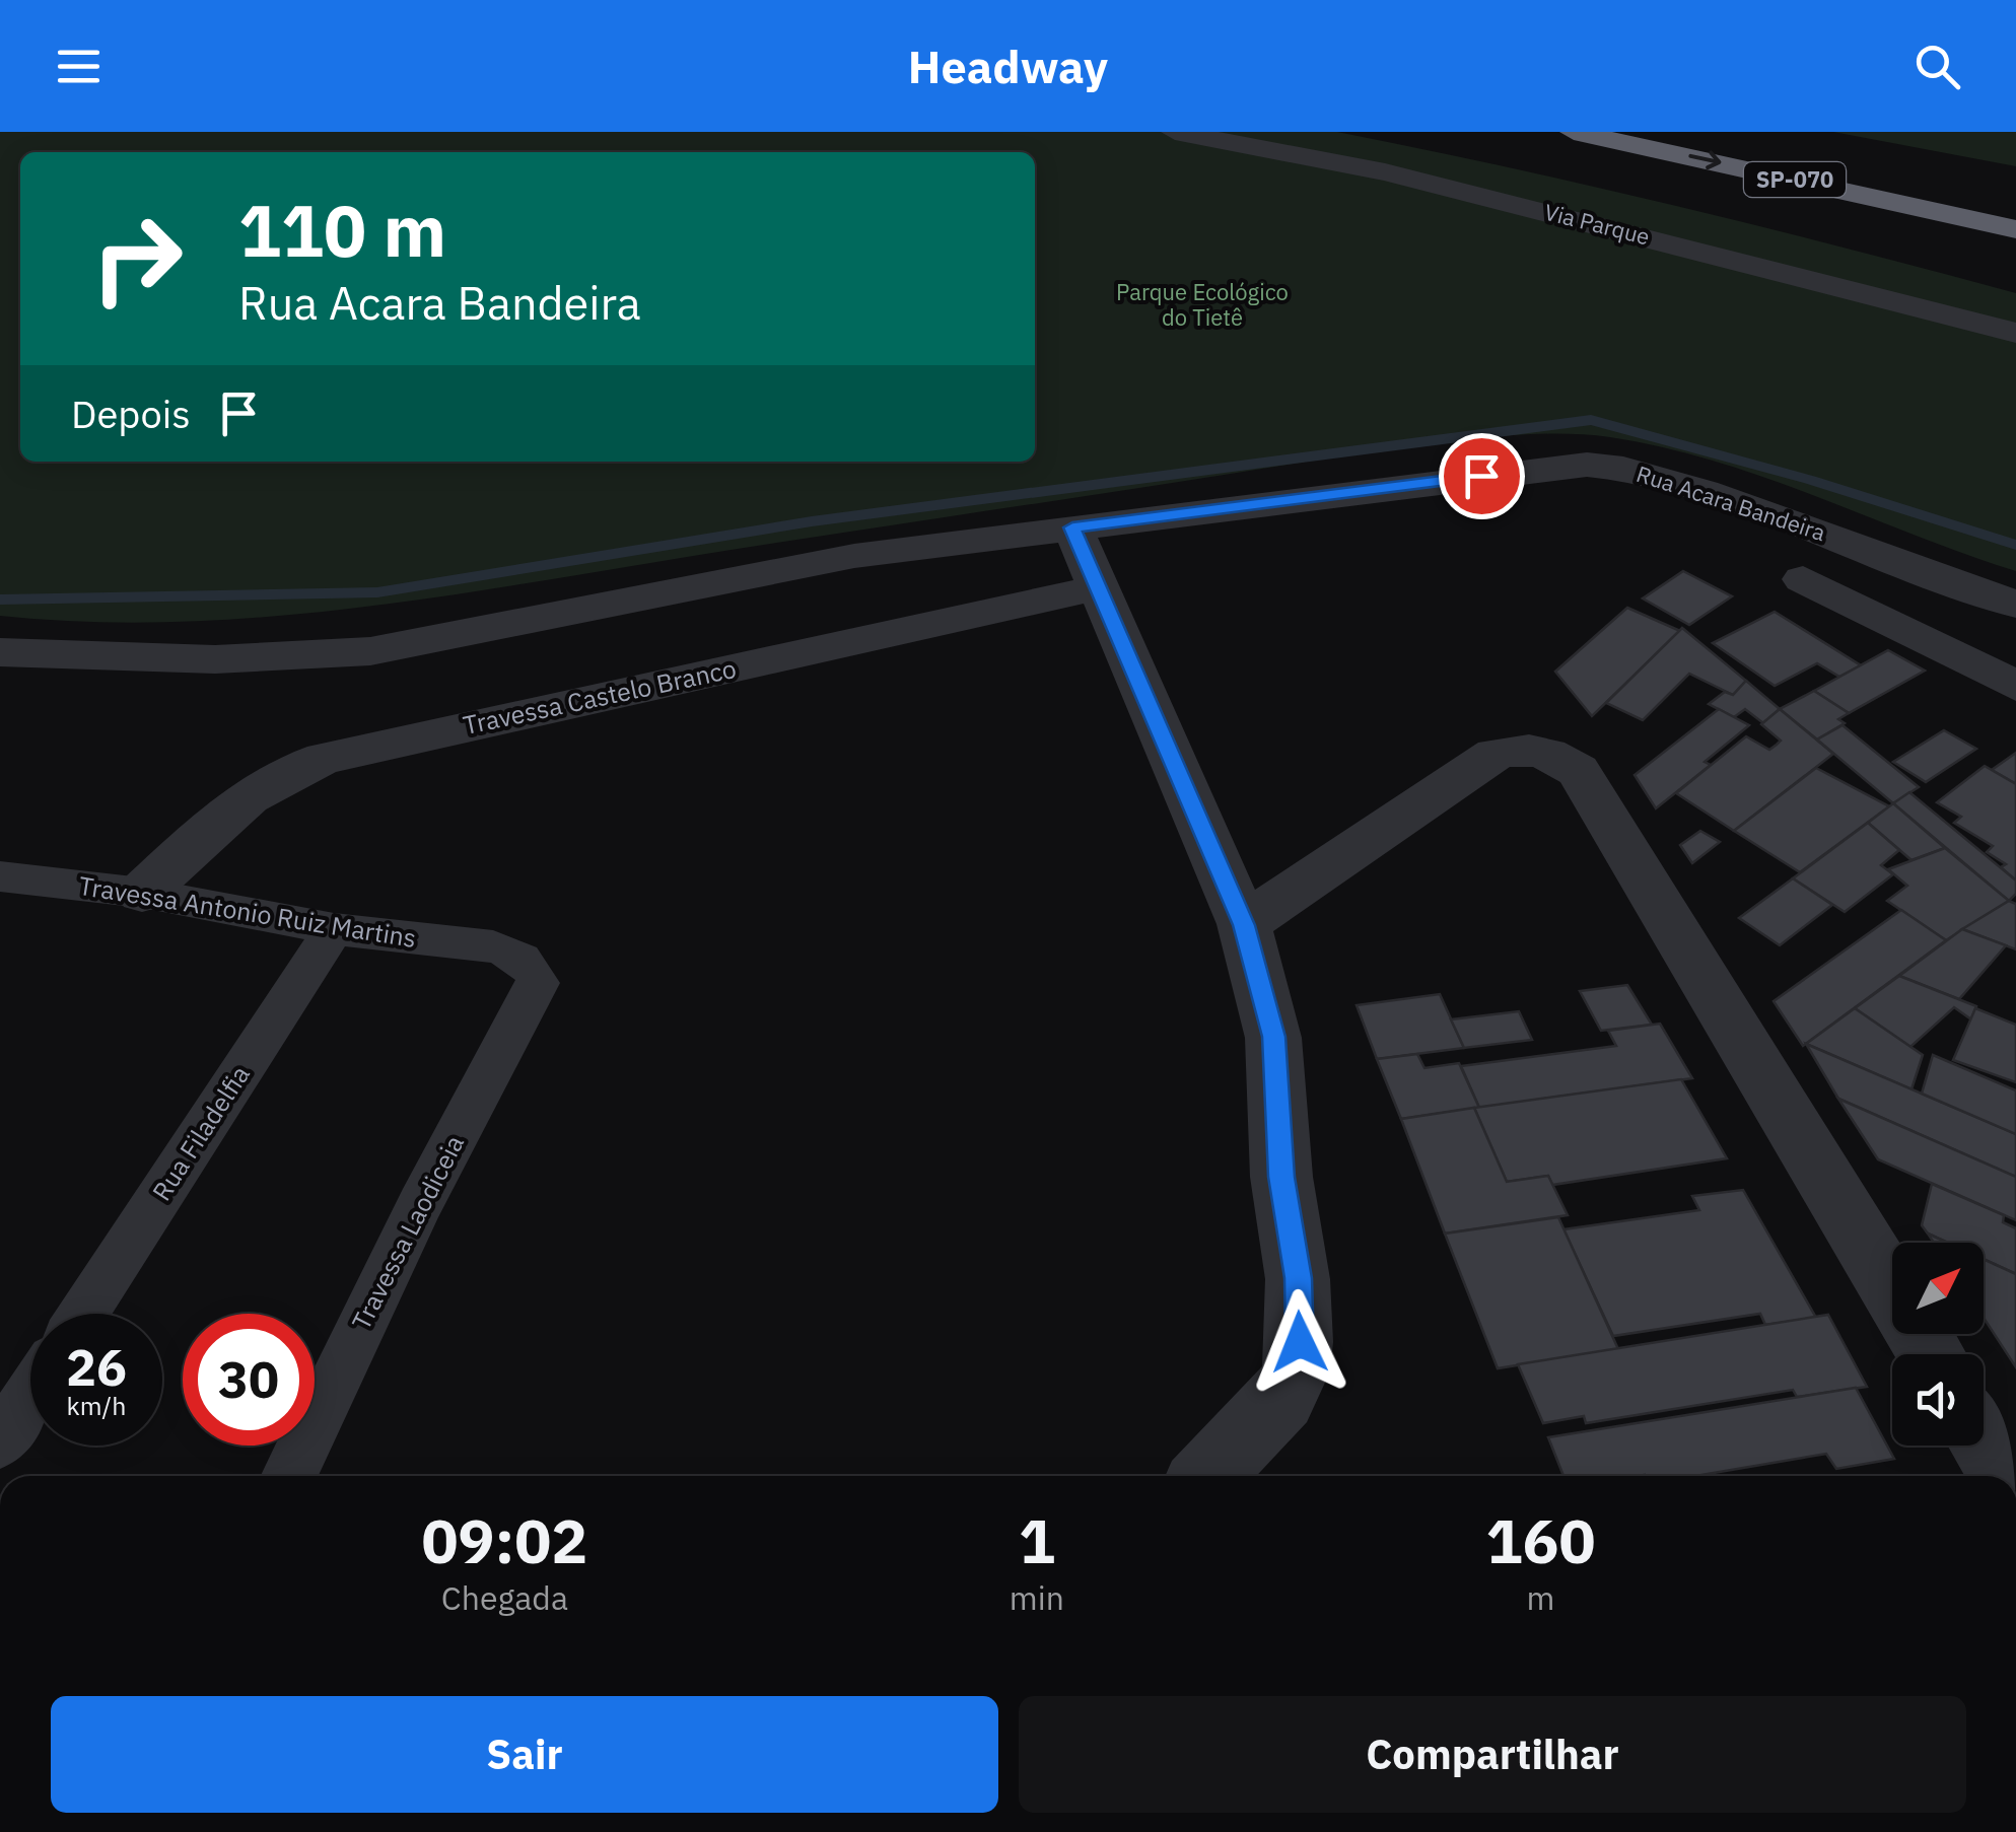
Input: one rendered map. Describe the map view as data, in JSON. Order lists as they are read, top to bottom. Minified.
{"streets":{"highway":["SP-070"],"street":["Via Parque","Rua Acara Bandeira","Travessa Castelo Branco"],"lane":["Travessa Antonio Ruiz Martins","Rua Filadelfia","Travessa Laodiceia"]},"crossings":[["Travessa Castelo Branco","Travessa Antonio Ruiz Martins"],["Travessa Antonio Ruiz Martins","Rua Filadelfia"],["Travessa Antonio Ruiz Martins","Travessa Laodiceia"]],"parks":["Parque Ecológico do Tietê"],"north":"top right","page":{"header":"Headway","turn":["110 m","Rua Acara Bandeira"],"then":"Depois","speed":"26 km/h","limit":"30","eta":["09:02","Chegada","1","min","160","m"],"buttons":["Sair","Compartilhar"]}}
